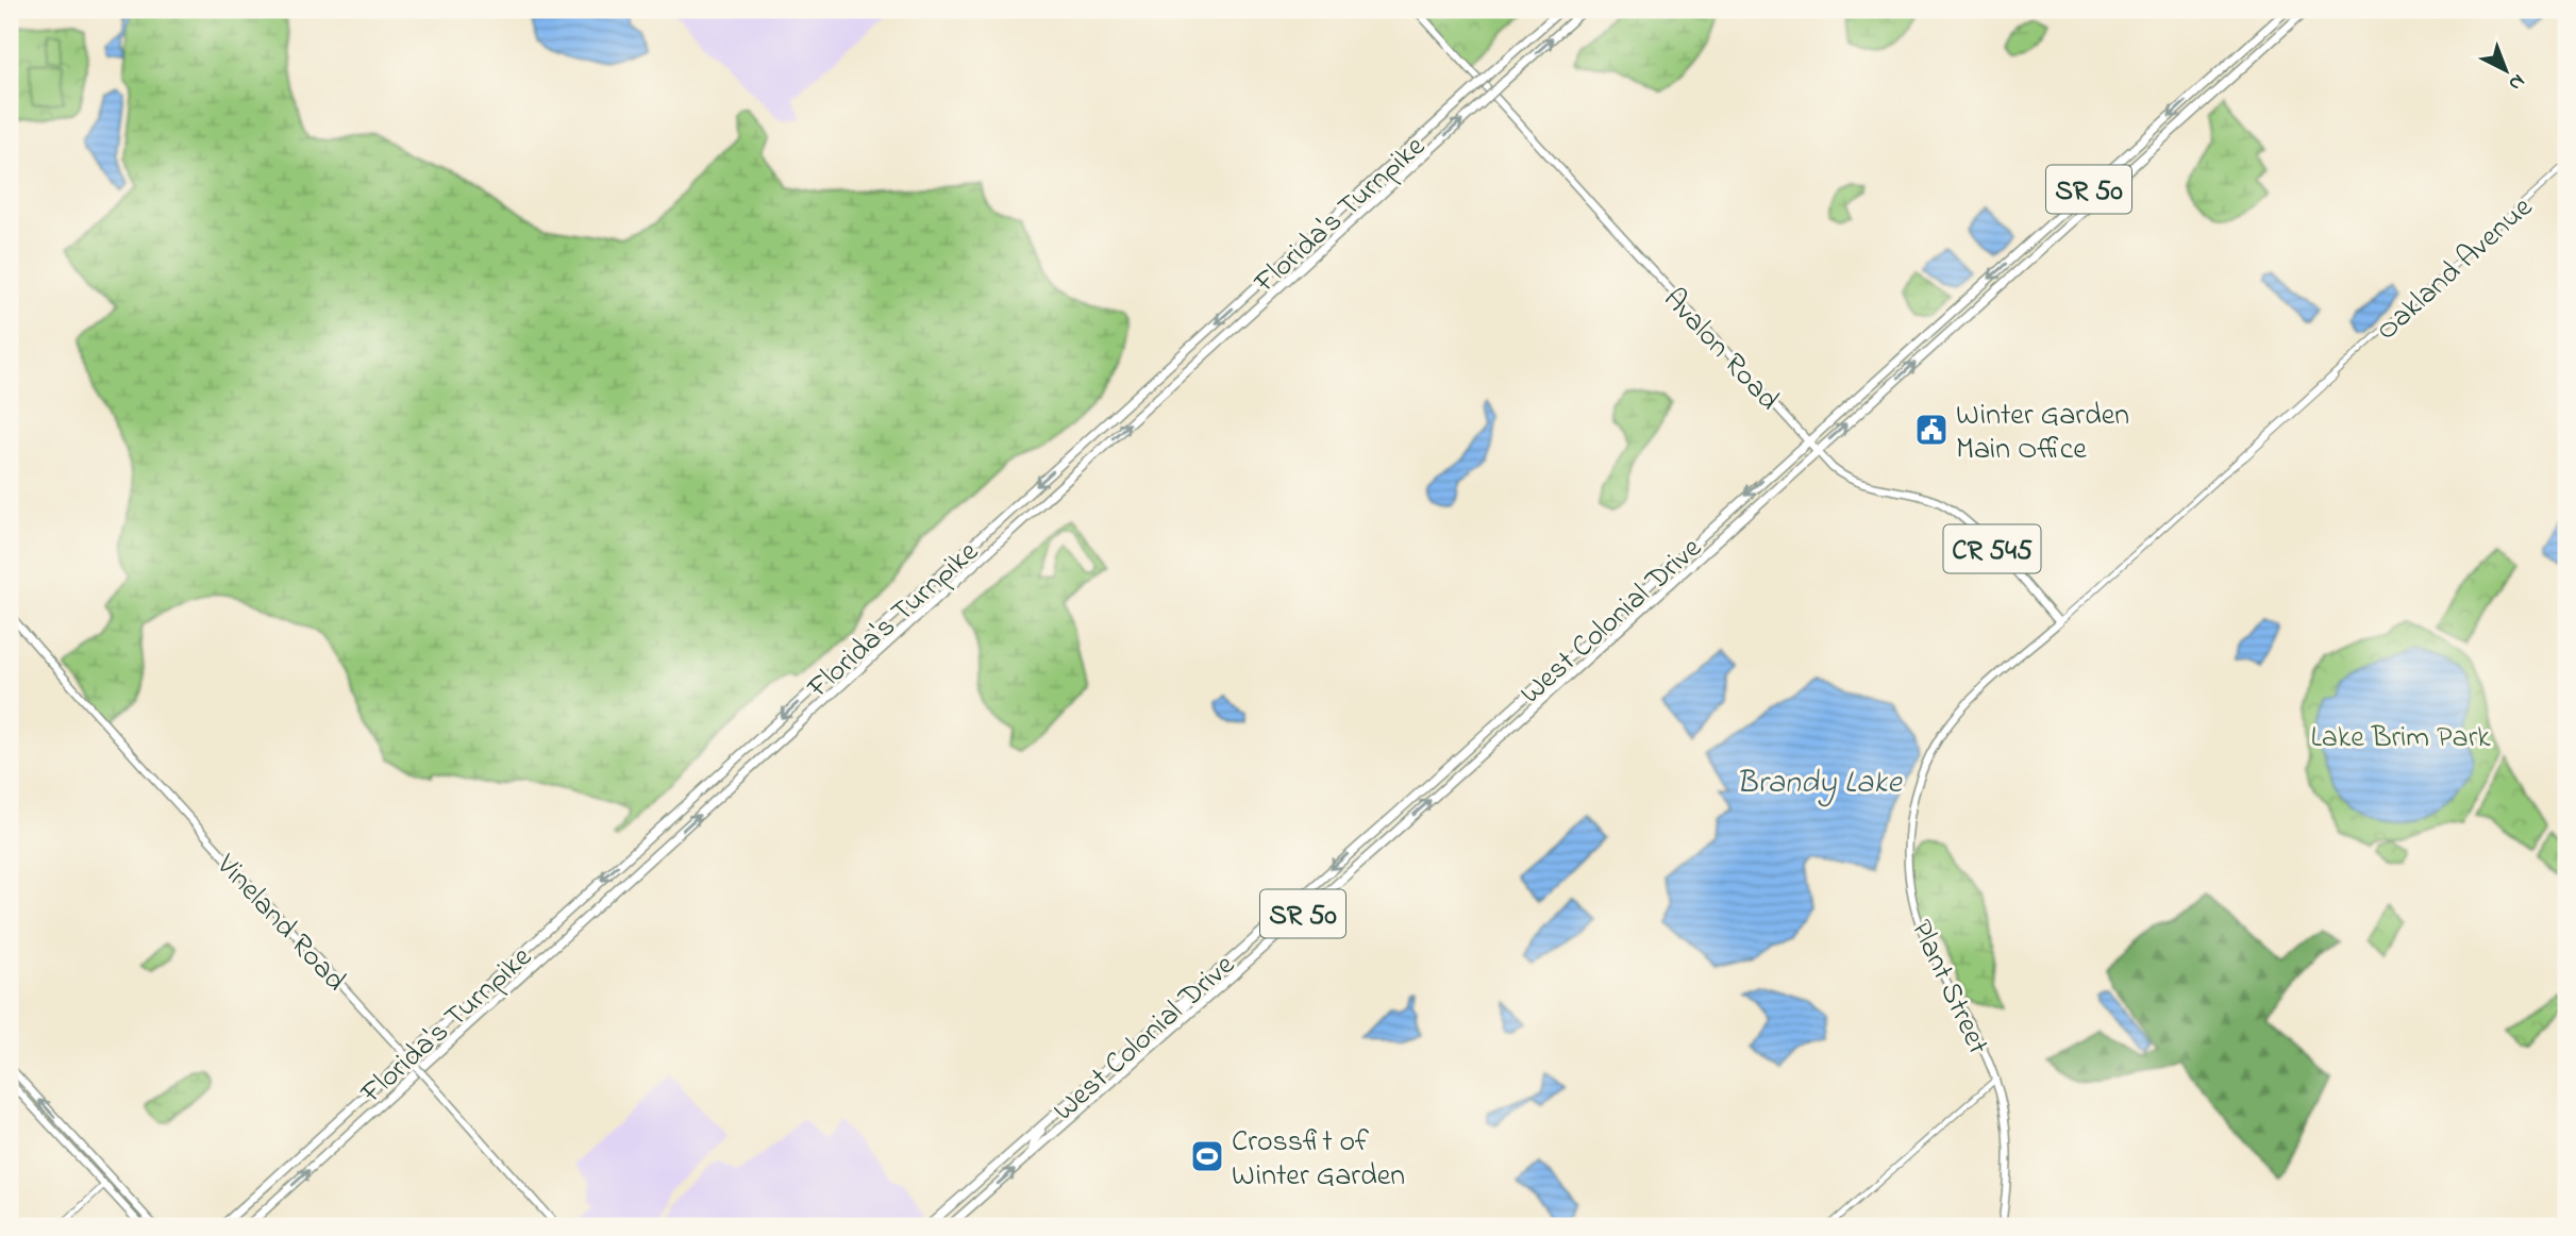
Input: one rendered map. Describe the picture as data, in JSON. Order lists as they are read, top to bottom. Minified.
{"streets":{"highway":["SR 50","Florida's Turnpike","West Colonial Drive"],"main road":["Avalon Road","CR 545","Vineland Road","Plant Street"],"street":["Oakland Avenue"]},"crossings":[["Oakland Avenue","CR 545"],["Oakland Avenue","Plant Street"],["Avalon Road","CR 545"],["Avalon Road","West Colonial Drive"],["CR 545","West Colonial Drive"],["CR 545","Plant Street"]],"water":["Brandy Lake"],"parks":["Lake Brim Park"],"places":{"public building":["Winter Garden Main Office"],"sports":["Crossfit of Winter Garden"]},"north":"bottom right"}
